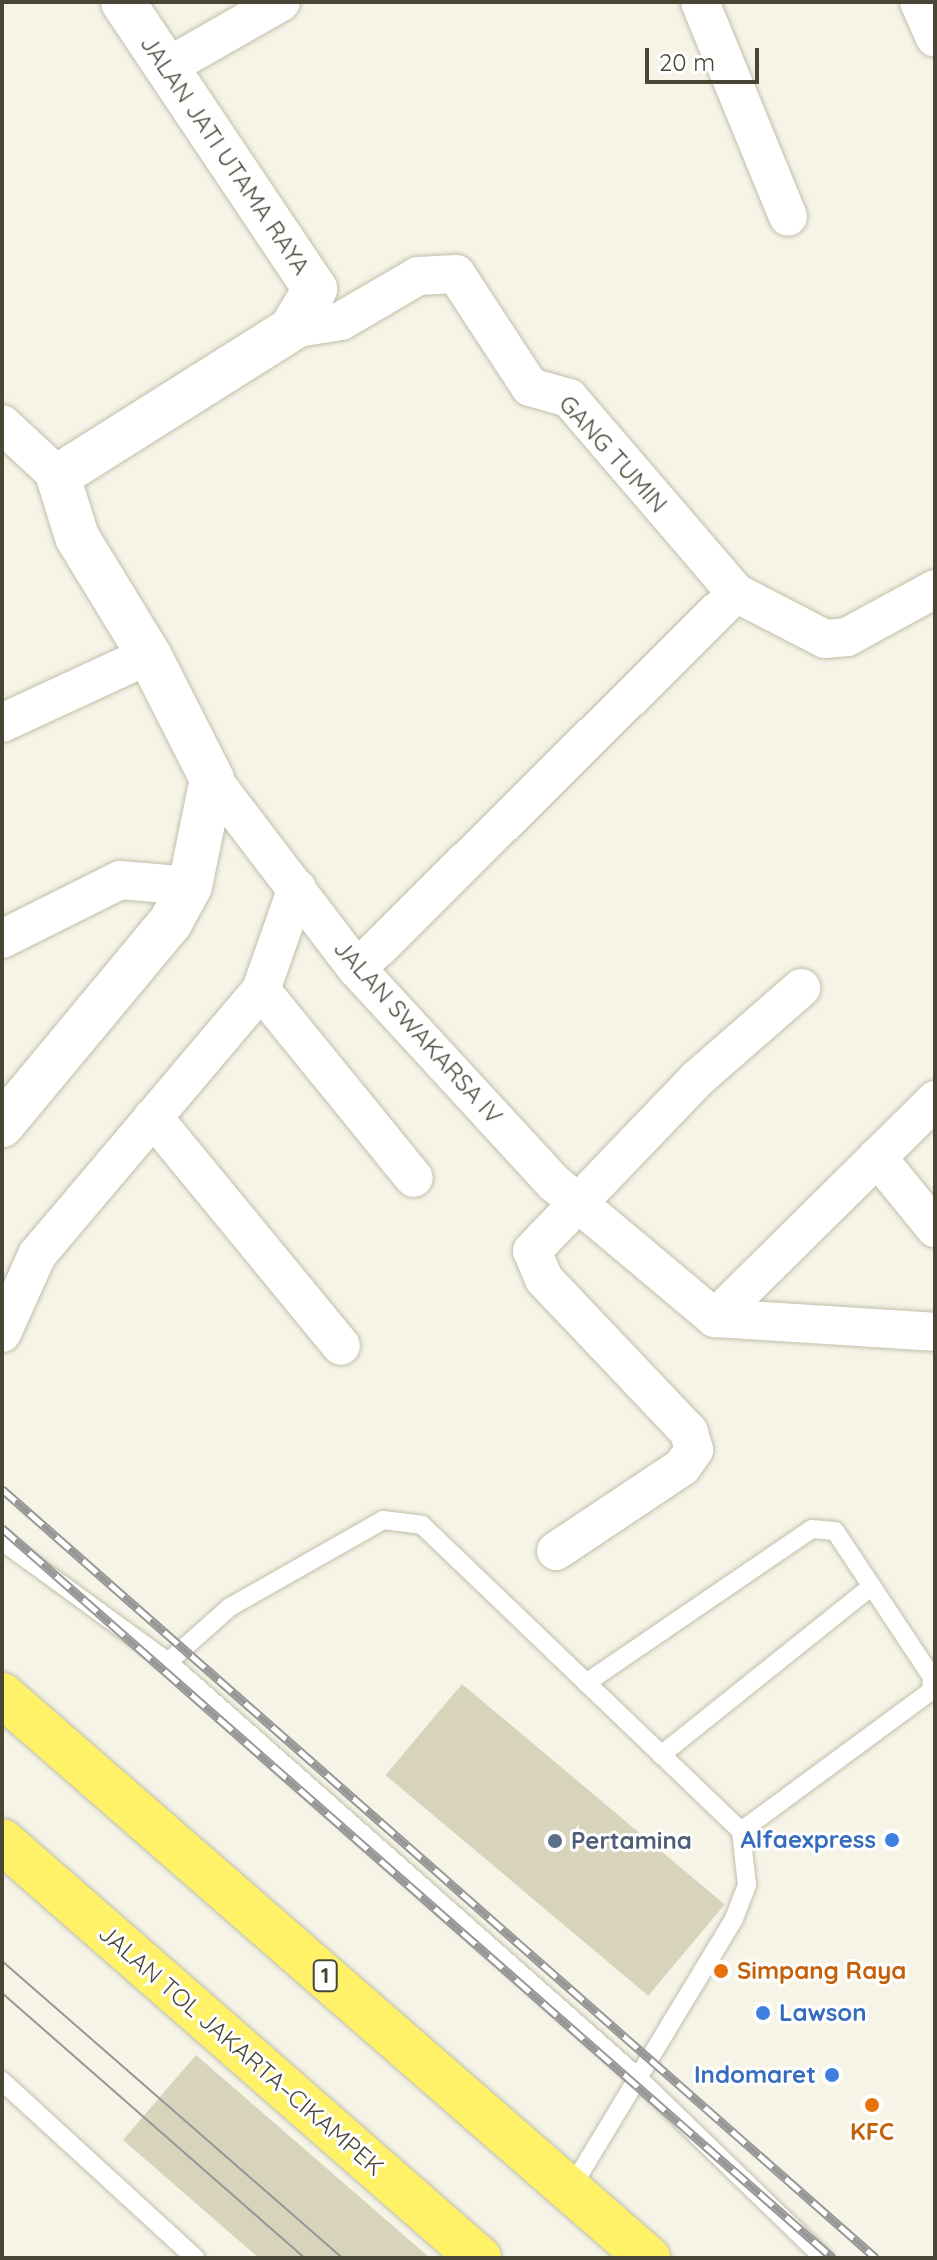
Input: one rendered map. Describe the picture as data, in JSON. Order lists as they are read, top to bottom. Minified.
{"streets":{"highway":["1","JALAN TOL JAKARTA–CIKAMPEK"],"street":["JALAN JATI UTAMA RAYA","GANG TUMIN","JALAN SWAKARSA IV"]},"crossings":[["JALAN JATI UTAMA RAYA","GANG TUMIN"]],"places":["Alfaexpress","Pertamina","Simpang Raya","Lawson","Indomaret","KFC"],"scale_bar":"20 m"}
